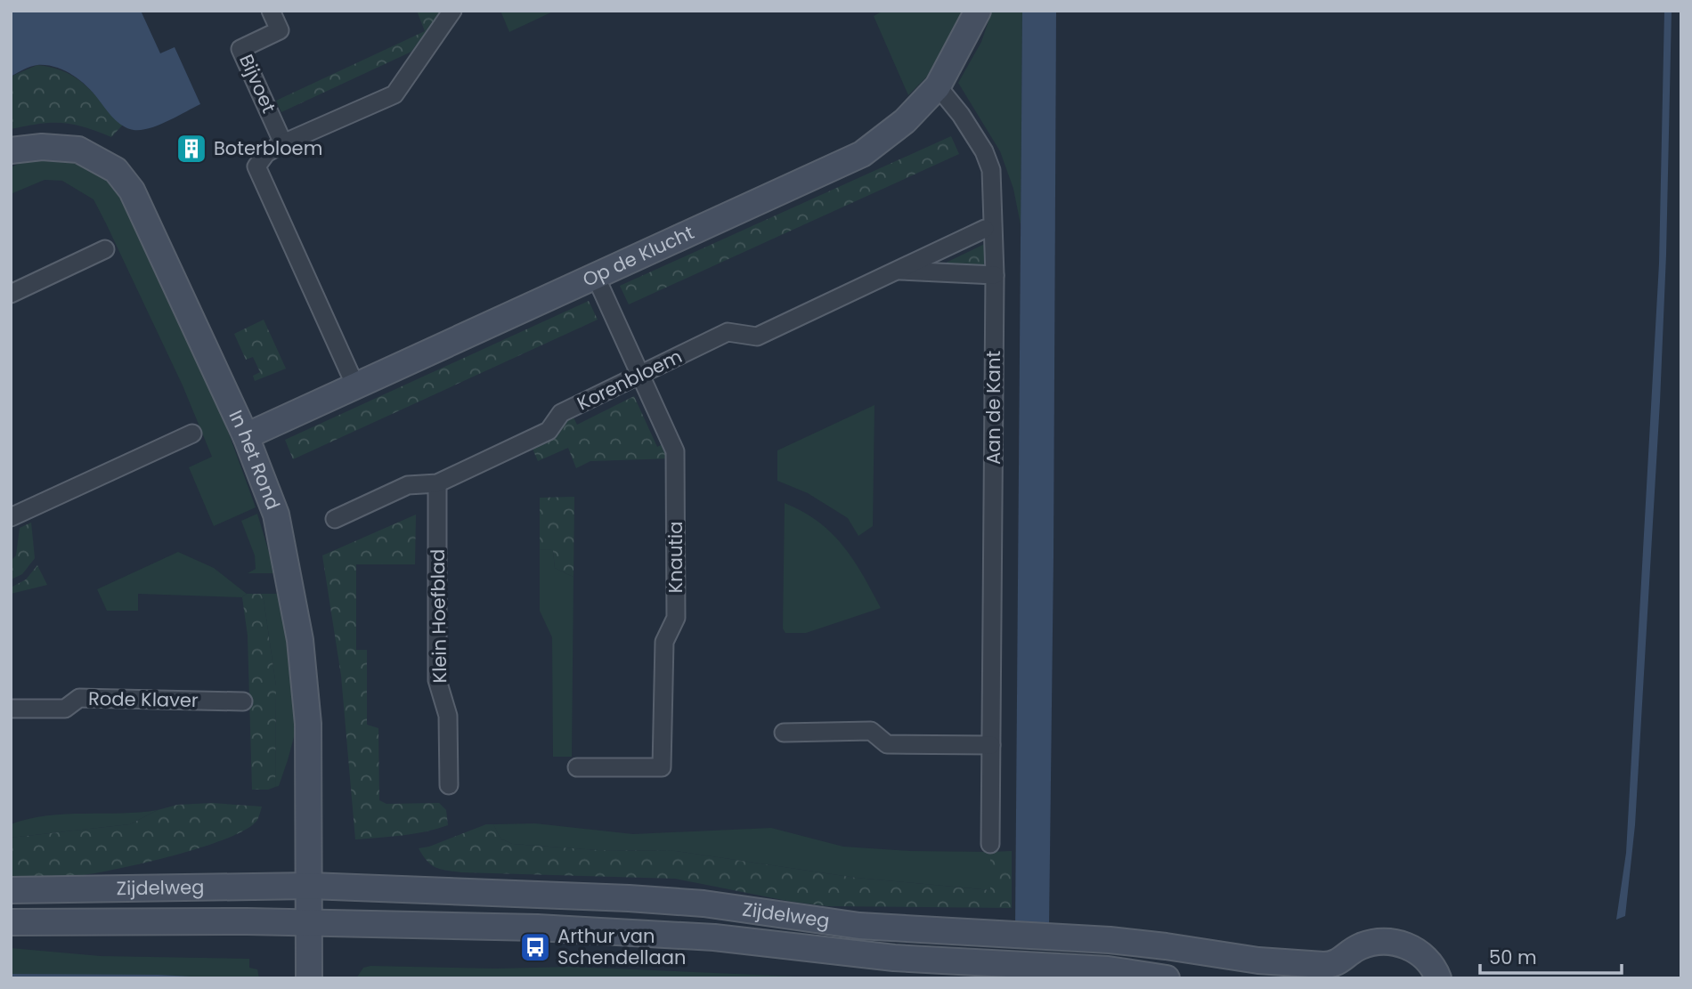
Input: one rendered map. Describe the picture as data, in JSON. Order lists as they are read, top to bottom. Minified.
{"streets":{"main road":["Op de Klucht","In het Rond","Zijdelweg"],"street":["Bijvoet","Korenbloem","Aan de Kant","Knautia","Klein Hoefblad","Rode Klaver"]},"crossings":[["Op de Klucht","Aan de Kant"],["Op de Klucht","In het Rond"],["Op de Klucht","Knautia"],["Korenbloem","Aan de Kant"],["Korenbloem","Knautia"],["Korenbloem","Klein Hoefblad"],["In het Rond","Zijdelweg"]],"places":{"building":["Boterbloem"],"bus stop":["Arthur van Schendellaan"]},"scale_bar":"50 m"}
